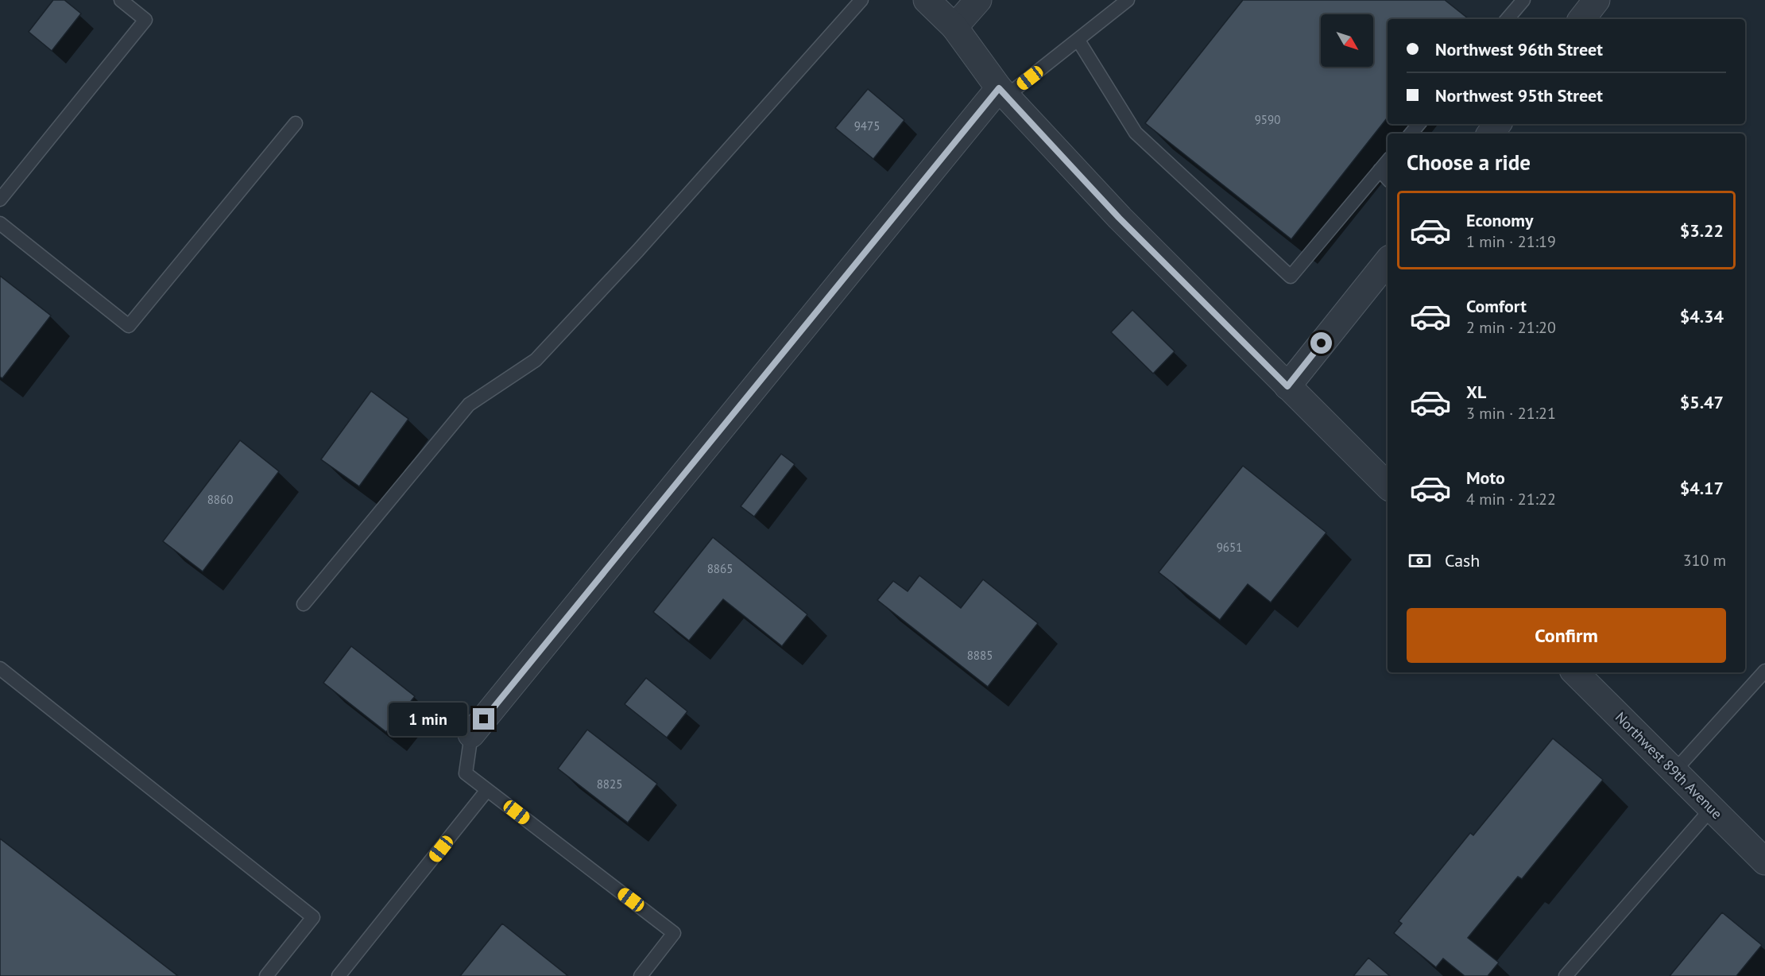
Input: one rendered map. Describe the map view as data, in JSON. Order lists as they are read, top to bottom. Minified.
{"streets":{"street":["Northwest 89th Avenue"]},"house_numbers":["9590","9475","8860","9651","8865","8885","8825"],"north":"bottom right","page":{"banner":["Northwest 96th Street","Northwest 95th Street"],"heading":"Choose a ride","list":[{"name":"Economy","note":"1 min · 21:19","value":"$3.22"},{"name":"Comfort","note":"2 min · 21:20","value":"$4.34"},{"name":"XL","note":"3 min · 21:21","value":"$5.47"},{"name":"Moto","note":"4 min · 21:22","value":"$4.17"}],"pay":["Cash","310 m"],"buttons":"Confirm","bubble":"1 min"}}
